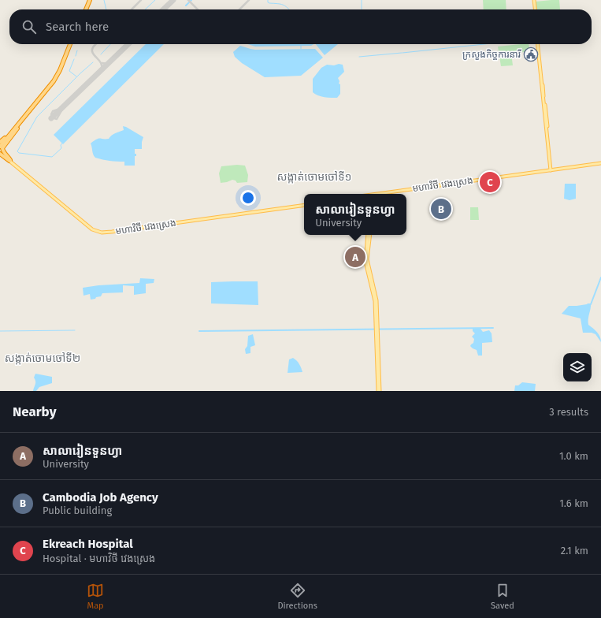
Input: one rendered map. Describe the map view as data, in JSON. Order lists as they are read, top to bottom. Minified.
{"streets":{"main road":["មហាវិថី វេងស្រេង"]},"districts":["សង្កាត់ចោមចៅទី១","សង្កាត់ចោមចៅទី២"],"places":{"public building":["ក្រសួងកិច្ចការនារី"]},"page":{"search":"Search here","pins":["C","B","A"],"popup":["សាលារៀនទួនហ្វា","University"],"heading":["Nearby","3 results"],"list":[{"mark":"A","name":"សាលារៀនទួនហ្វា","note":"University","value":"1.0 km"},{"mark":"B","name":"Cambodia Job Agency","note":"Public building","value":"1.6 km"},{"mark":"C","name":"Ekreach Hospital","note":"Hospital · មហាវិថី វេងស្រេង","value":"2.1 km"}],"nav":["Map","Directions","Saved"]}}
